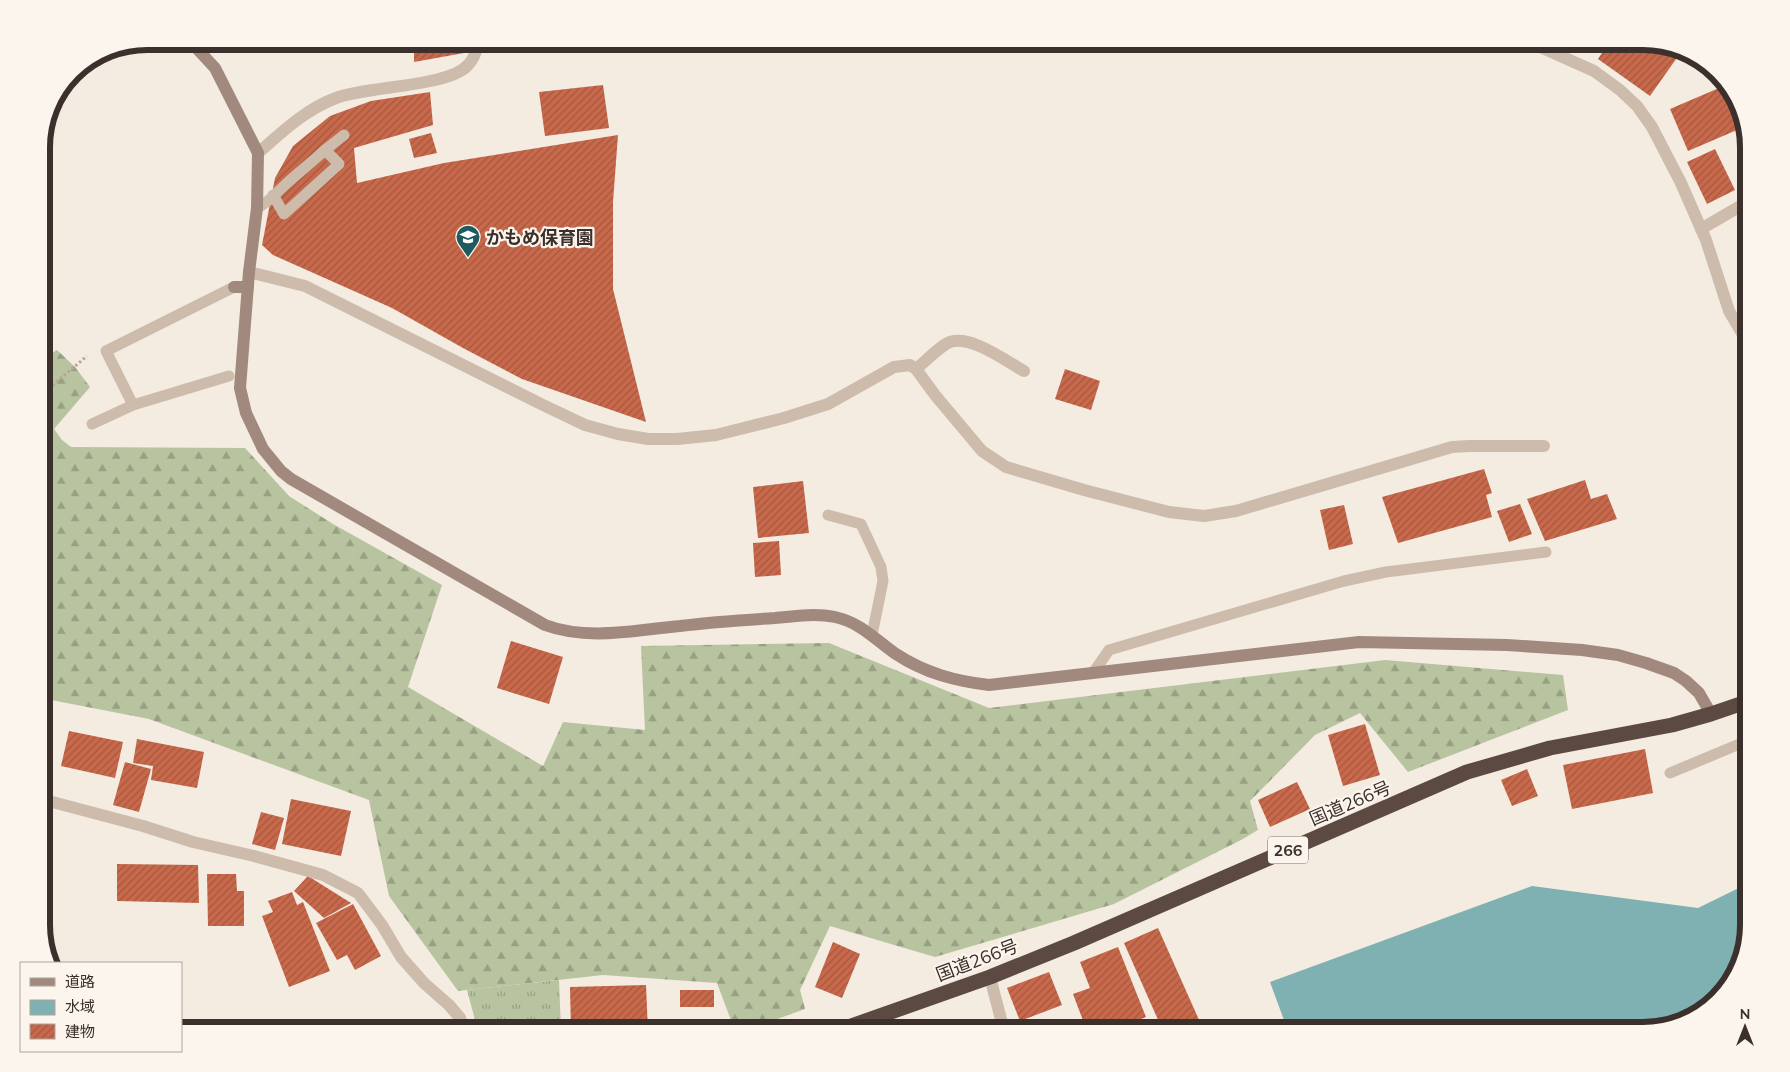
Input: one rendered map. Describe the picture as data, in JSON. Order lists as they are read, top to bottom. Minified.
{"streets":{"highway":["国道266号","266"]},"places":{"school or university":["かもめ保育園"]},"legend":["道路","水域","建物"],"north":"top"}
